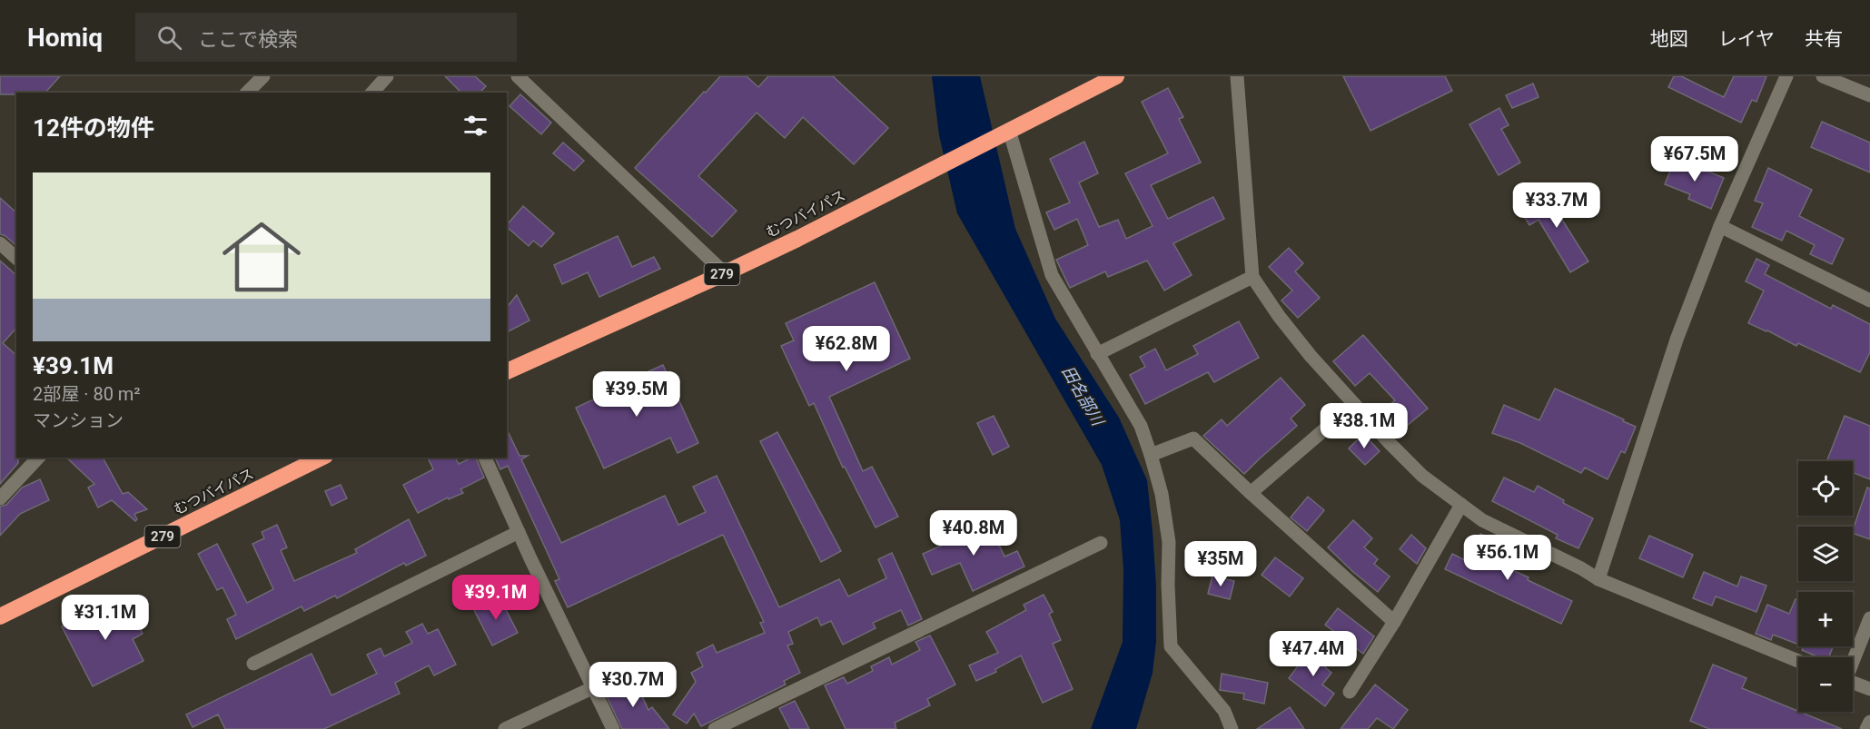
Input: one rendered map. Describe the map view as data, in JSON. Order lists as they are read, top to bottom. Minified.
{"streets":{"highway":["むつバイパス","279"]},"water":["田名部川"],"page":{"header":"Homiq","search":"ここで検索","nav":["地図","レイヤ","共有"],"heading":"12件の物件","price":["¥67.5M","¥33.7M","¥62.8M","¥39.5M","¥38.1M","¥40.8M","¥56.1M","¥35M","¥39.1M","¥31.1M","¥47.4M","¥30.7M"],"list":[{"name":"¥39.1M","note":"2部屋 · 80 m² · マンション"}],"map_buttons":["+","−"]}}
